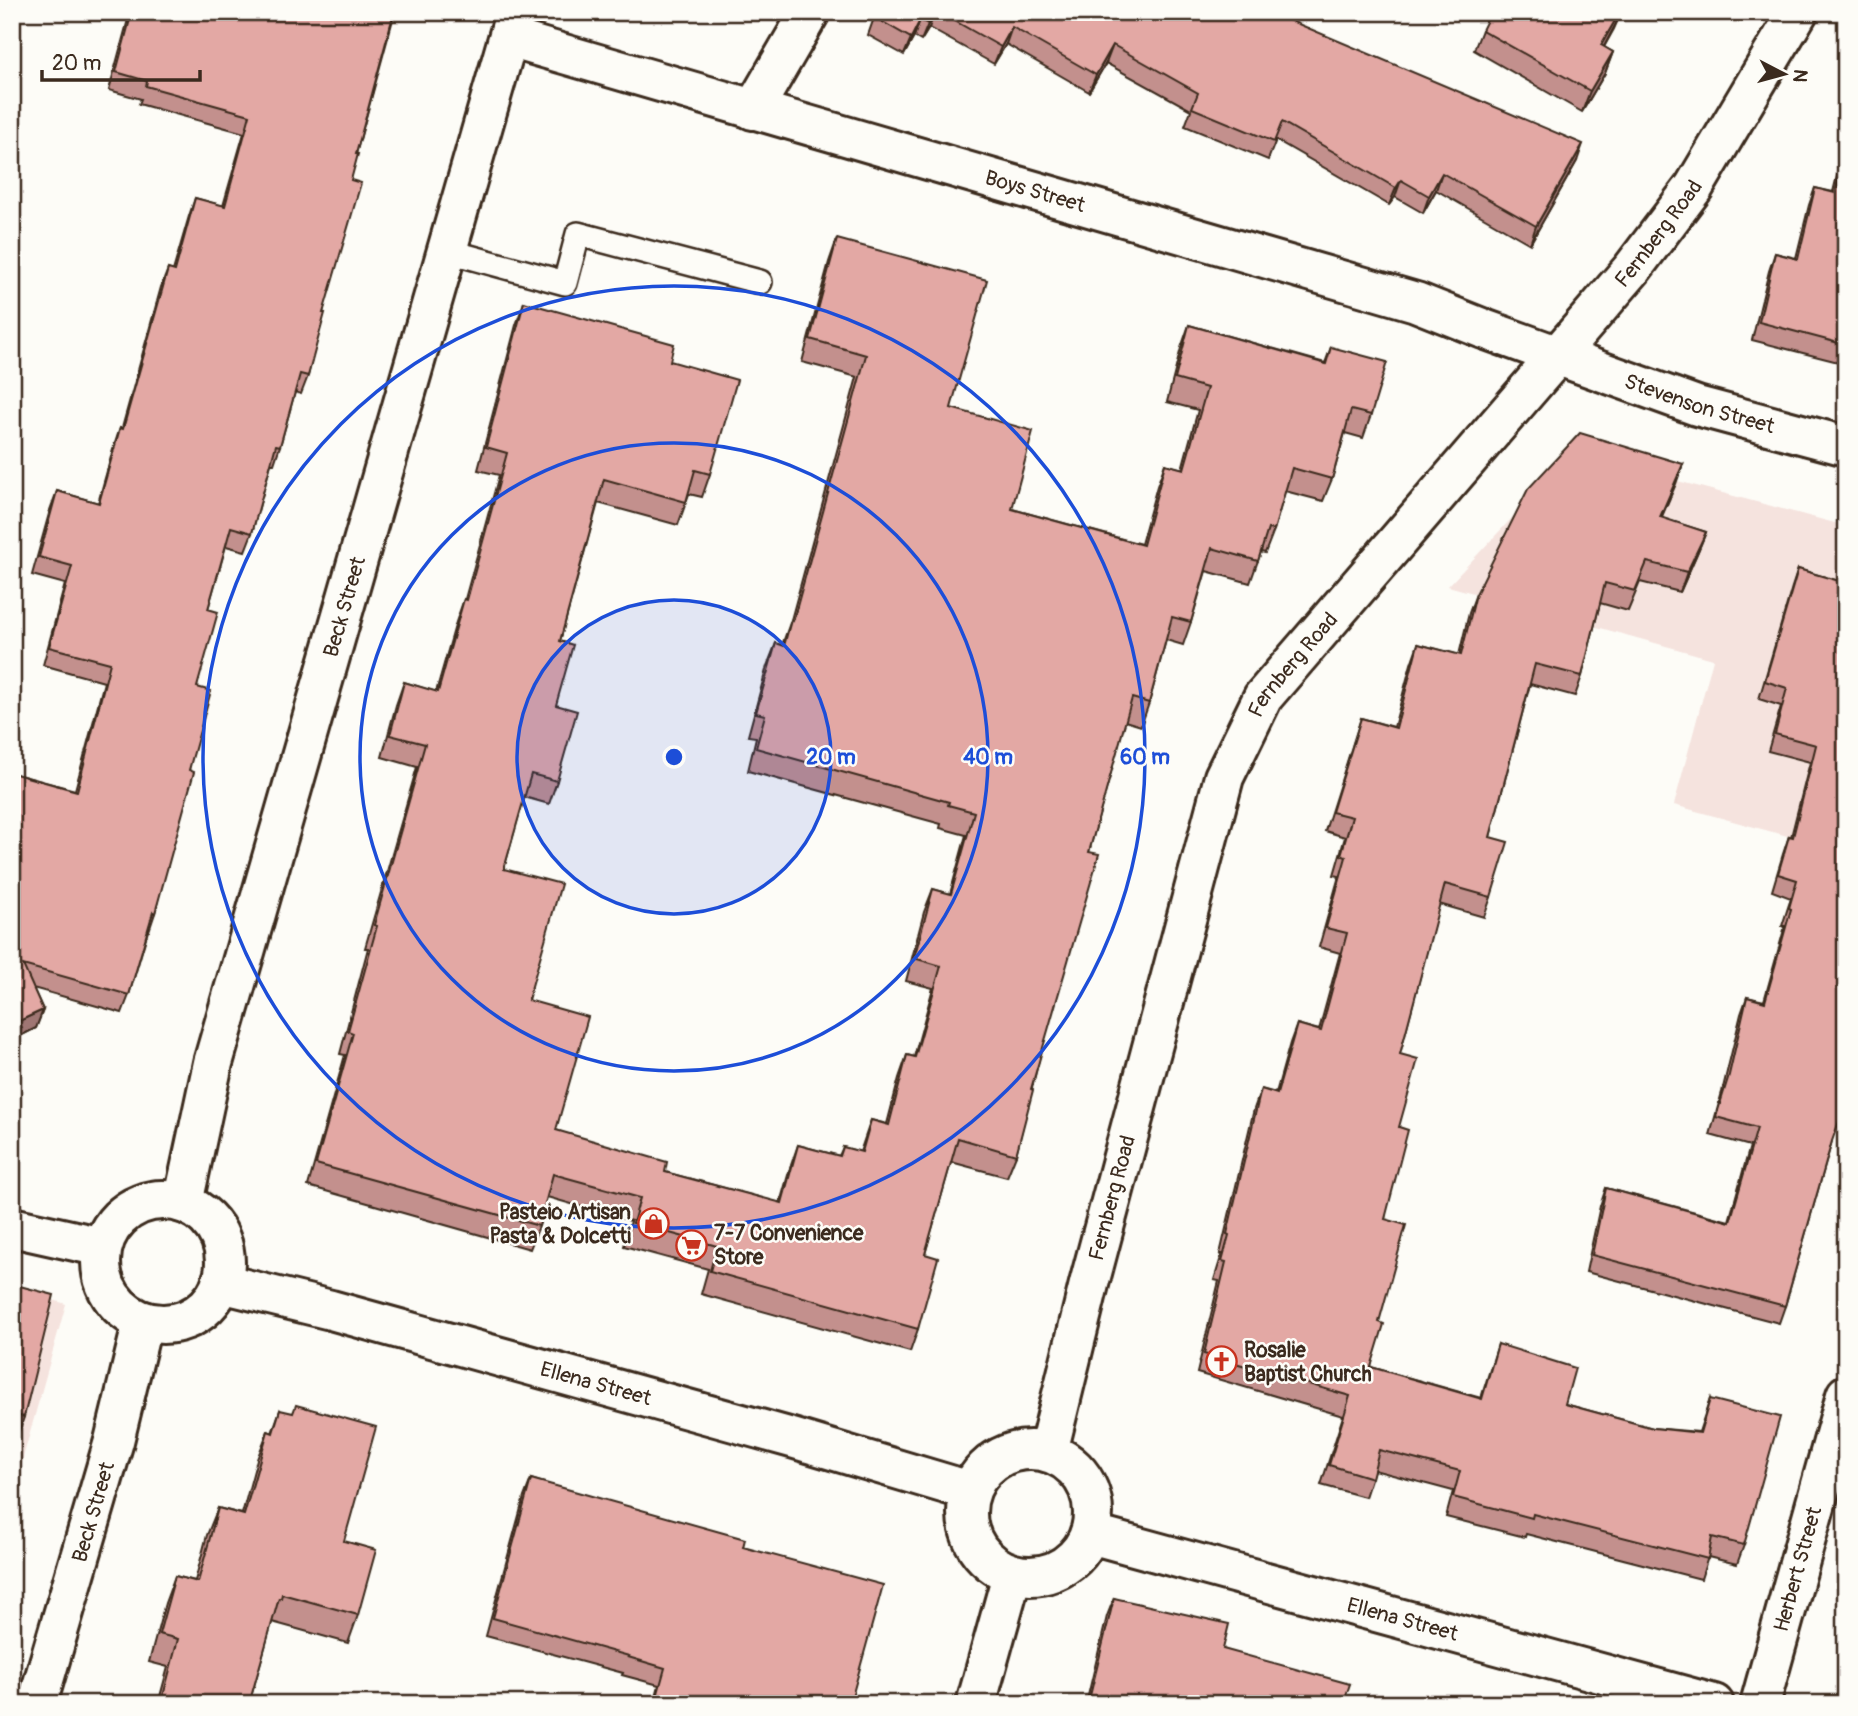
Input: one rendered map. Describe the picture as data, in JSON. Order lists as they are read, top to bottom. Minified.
{"streets":{"street":["Boys Street","Fernberg Road","Stevenson Street","Beck Street","Ellena Street","Herbert Street"]},"crossings":[["Boys Street","Fernberg Road"],["Boys Street","Stevenson Street"],["Boys Street","Beck Street"],["Fernberg Road","Stevenson Street"],["Fernberg Road","Ellena Street"],["Beck Street","Ellena Street"]],"places":{"shop":["Pasteio Artisan Pasta & Dolcetti"],"supermarket":["7-7 Convenience Store"],"church":["Rosalie Baptist Church"]},"scale_bar":"20 m","north":"right","rings":["20 m","40 m","60 m"]}
